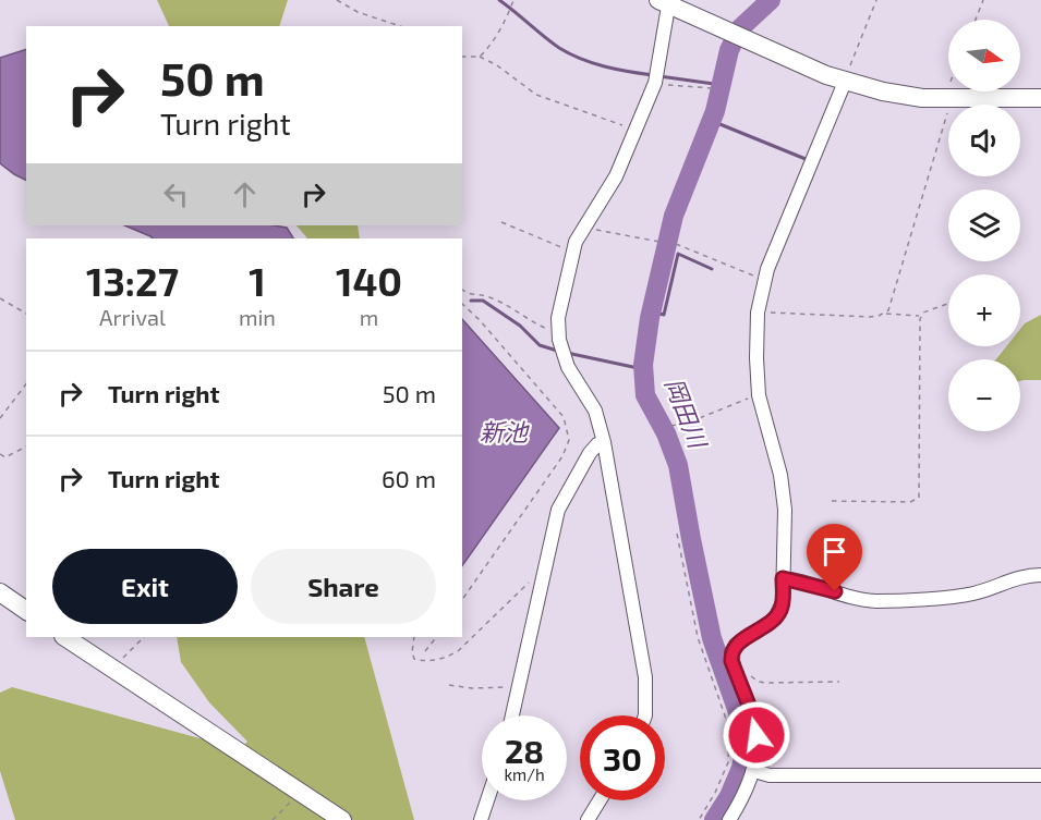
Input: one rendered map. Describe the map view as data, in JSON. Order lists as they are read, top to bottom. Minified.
{"water":["岡田川","新池"],"north":"right","page":{"map_buttons":["+","−"],"turn":["50 m","Turn right"],"eta":["13:27","Arrival","1","min","140","m"],"list":[{"name":"Turn right","value":"50 m"},{"name":"Turn right","value":"60 m"}],"buttons":["Exit","Share"],"speed":"28 km/h","limit":"30"}}
